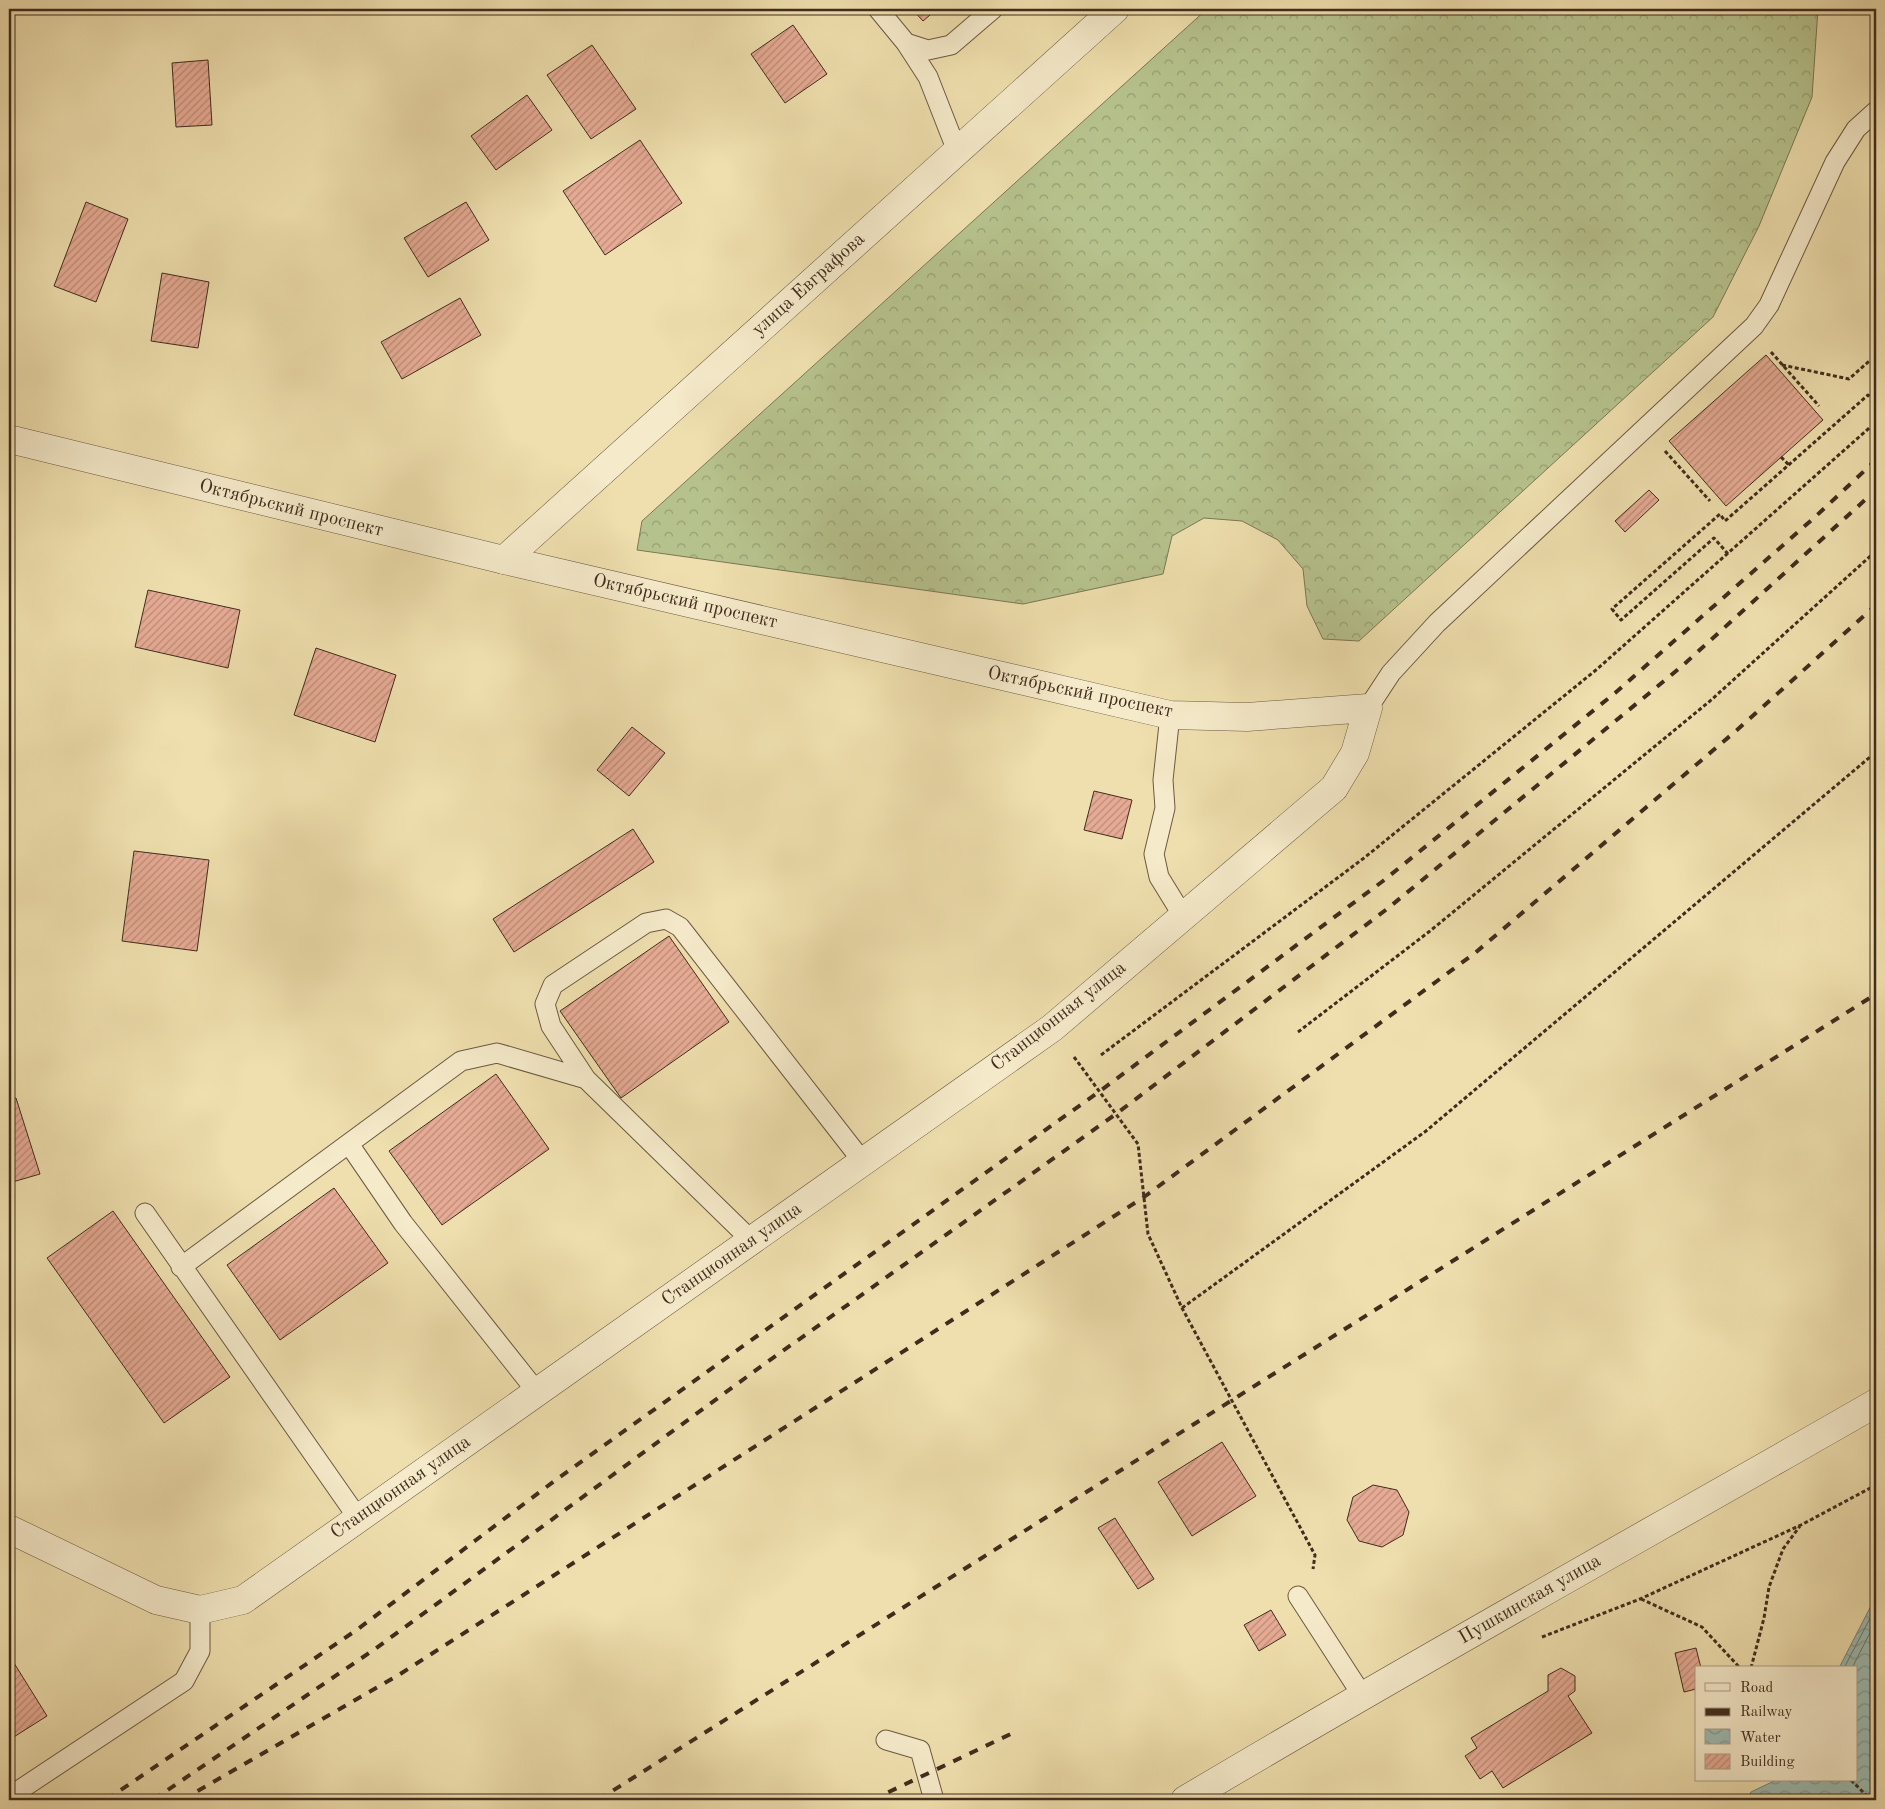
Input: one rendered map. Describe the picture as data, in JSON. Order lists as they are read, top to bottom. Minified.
{"streets":{"street":["улица Евграфова","Октябрьский проспект","Станционная улица","Пушкинская улица"]},"crossings":[["улица Евграфова","Октябрьский проспект"],["Октябрьский проспект","Станционная улица"]],"legend":["Road","Railway","Water","Building"]}
